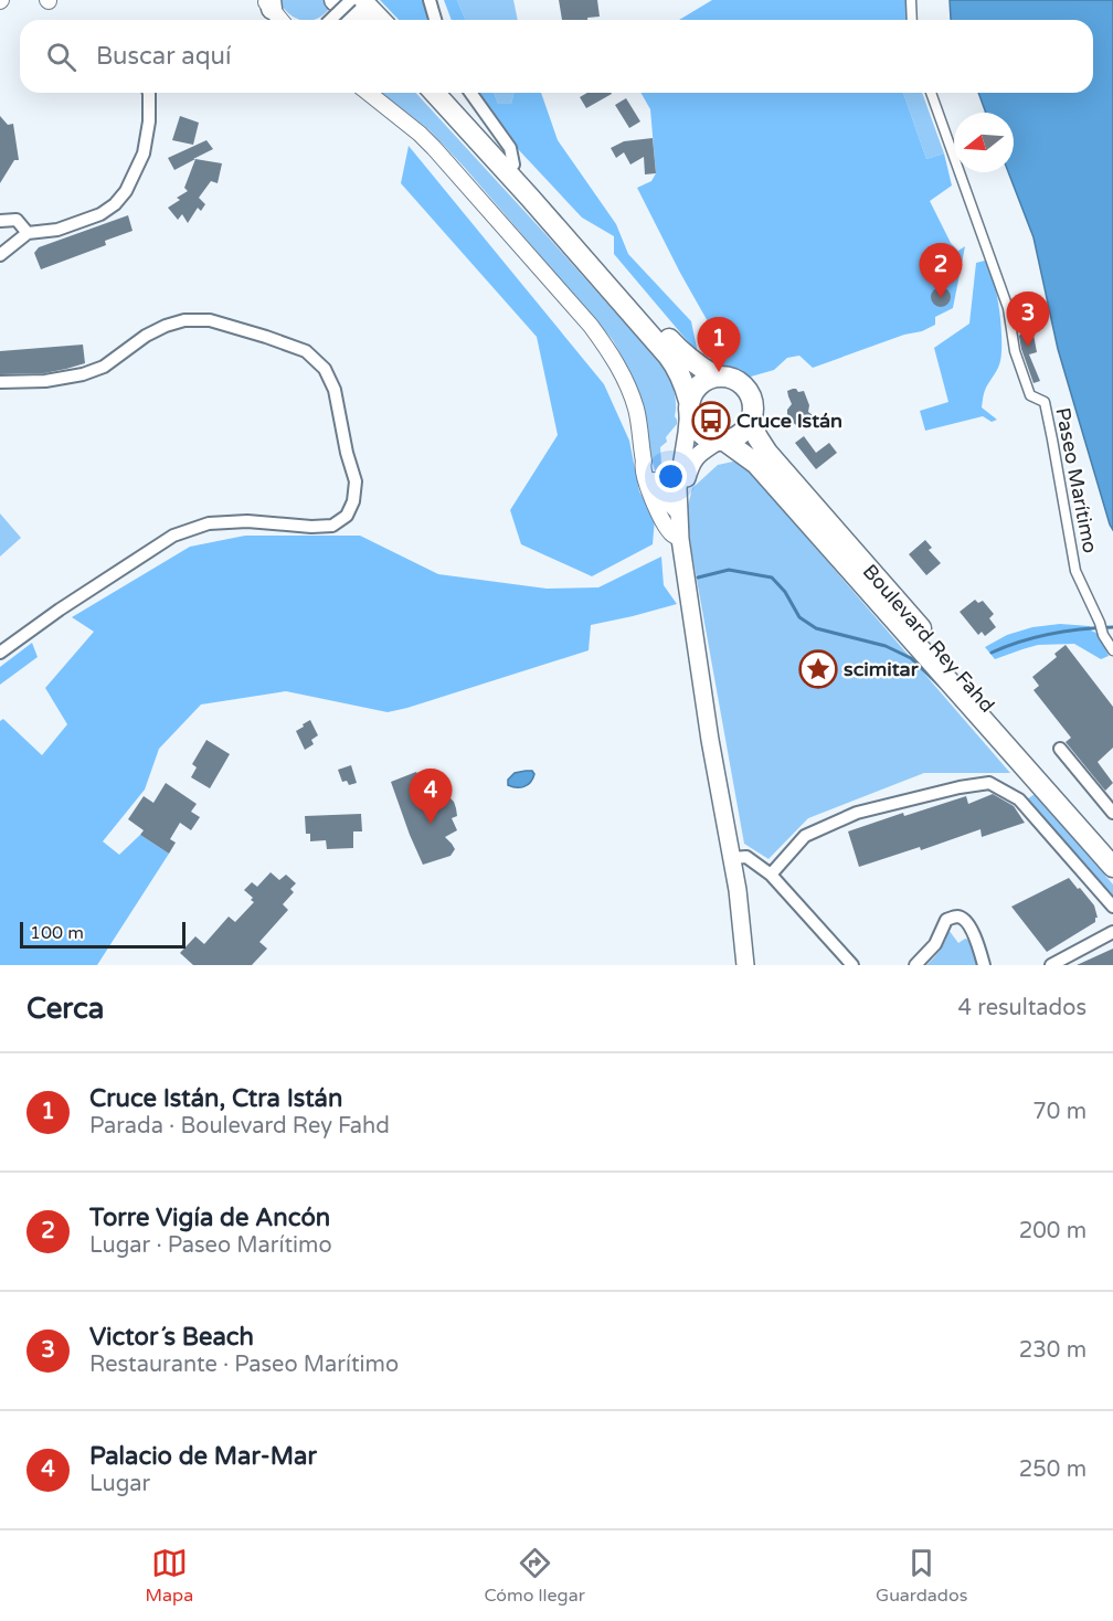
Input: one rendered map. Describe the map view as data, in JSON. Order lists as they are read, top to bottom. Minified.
{"streets":{"main road":["Boulevard Rey Fahd"],"street":["Paseo Marítimo"]},"places":{"bus stop":["Cruce Istán"],"place":["scimitar"]},"scale_bar":"100 m","north":"left","page":{"search":"Buscar aquí","pins":["2","3","1","4"],"scale":"100 m","heading":["Cerca","4 resultados"],"list":[{"mark":"1","name":"Cruce Istán, Ctra Istán","note":"Parada · Boulevard Rey Fahd","value":"70 m"},{"mark":"2","name":"Torre Vigía de Ancón","note":"Lugar · Paseo Marítimo","value":"200 m"},{"mark":"3","name":"Victor´s Beach","note":"Restaurante · Paseo Marítimo","value":"230 m"},{"mark":"4","name":"Palacio de Mar-Mar","note":"Lugar","value":"250 m"}],"nav":["Mapa","Cómo llegar","Guardados"]}}
